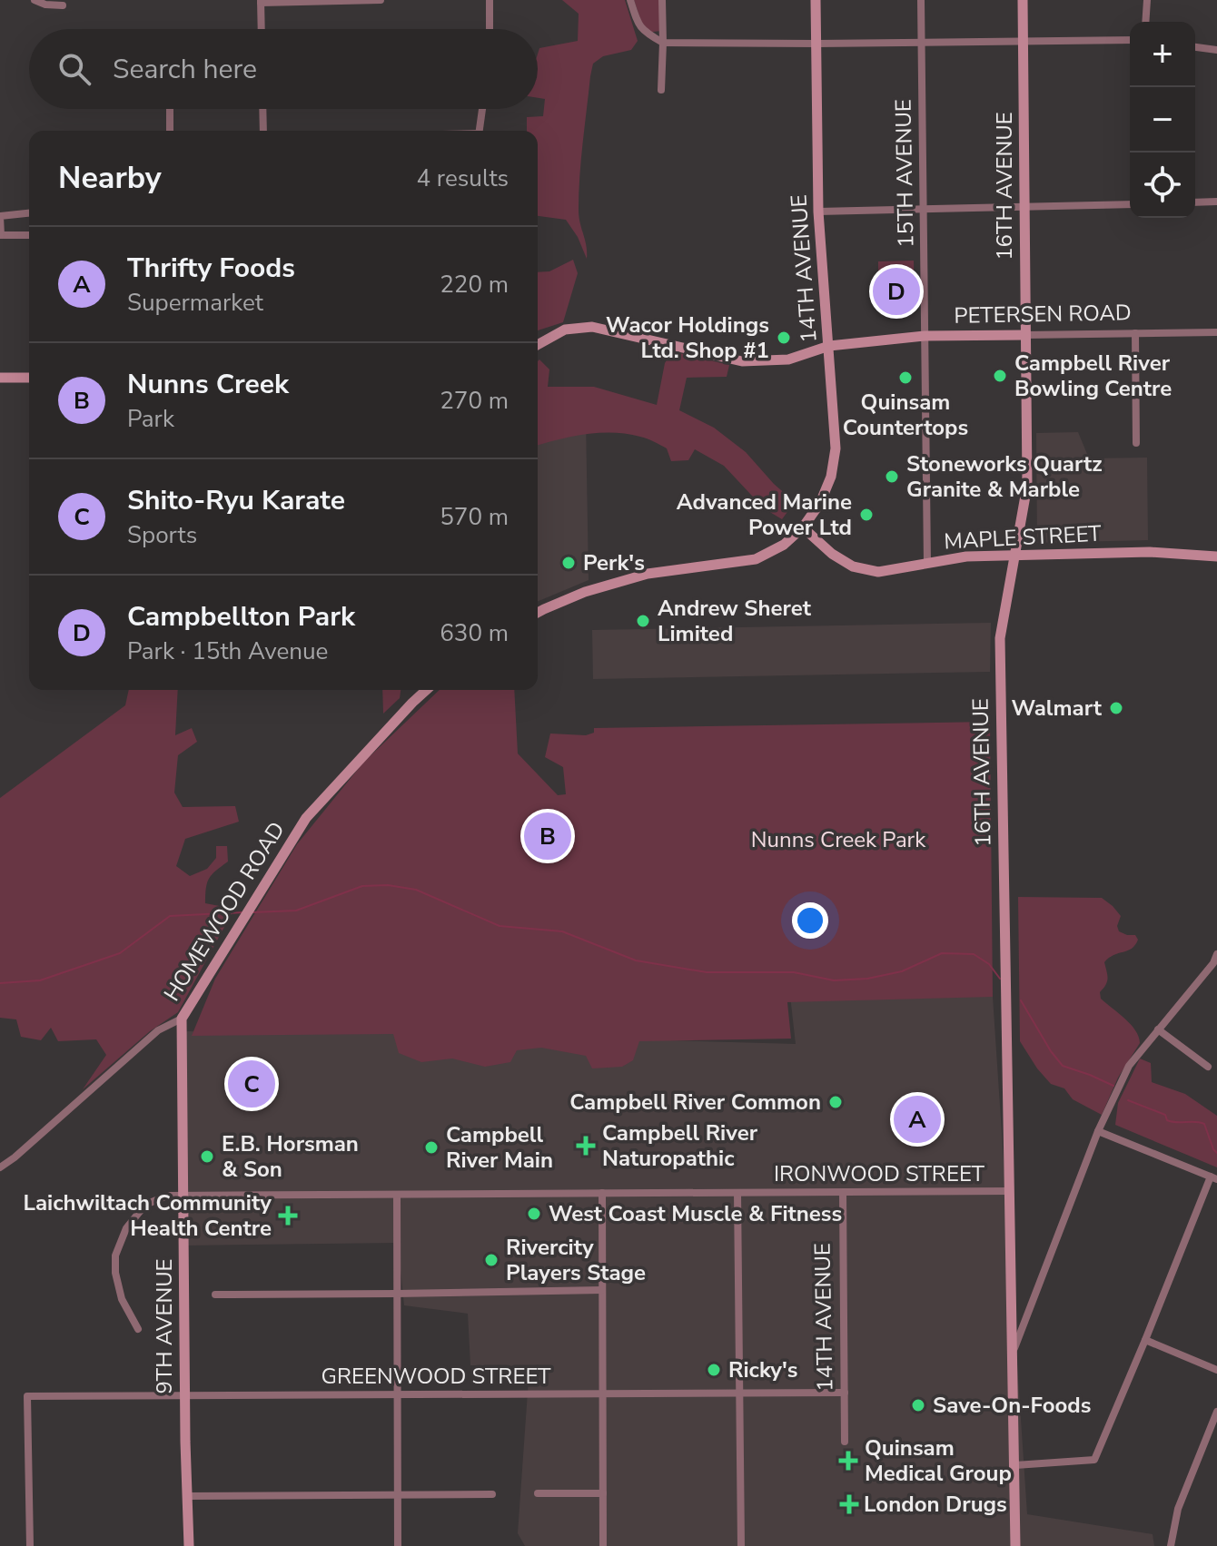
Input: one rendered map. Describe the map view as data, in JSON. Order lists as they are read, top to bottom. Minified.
{"streets":{"street":["15TH AVENUE","16TH AVENUE","14TH AVENUE","PETERSEN ROAD","MAPLE STREET","HOMEWOOD ROAD","IRONWOOD STREET","9TH AVENUE","GREENWOOD STREET"]},"crossings":[["15TH AVENUE","PETERSEN ROAD"],["15TH AVENUE","MAPLE STREET"],["16TH AVENUE","PETERSEN ROAD"],["16TH AVENUE","MAPLE STREET"],["16TH AVENUE","IRONWOOD STREET"],["14TH AVENUE","PETERSEN ROAD"],["14TH AVENUE","MAPLE STREET"],["14TH AVENUE","IRONWOOD STREET"],["14TH AVENUE","GREENWOOD STREET"],["HOMEWOOD ROAD","9TH AVENUE"],["IRONWOOD STREET","9TH AVENUE"],["9TH AVENUE","GREENWOOD STREET"]],"parks":["Nunns Creek Park"],"places":{"other":["Wacor Holdings Ltd. Shop #1","Campbell River Bowling Centre","Quinsam Countertops","Stoneworks Quartz Granite & Marble","Advanced Marine Power Ltd","Perk's","Andrew Sheret Limited","Walmart","Campbell River Common","Campbell River Main","E.B. Horsman & Son","West Coast Muscle & Fitness","Rivercity Players Stage","Ricky's","Save-On-Foods"],"health":["Campbell River Naturopathic","Laichwiltach Community Health Centre","Quinsam Medical Group","London Drugs"]},"page":{"map_buttons":["+","−"],"search":"Search here","heading":["Nearby","4 results"],"list":[{"mark":"A","name":"Thrifty Foods","note":"Supermarket","value":"220 m"},{"mark":"B","name":"Nunns Creek","note":"Park","value":"270 m"},{"mark":"C","name":"Shito-Ryu Karate","note":"Sports","value":"570 m"},{"mark":"D","name":"Campbellton Park","note":"Park · 15th Avenue","value":"630 m"}],"pins":["D","B","C","A"]}}
